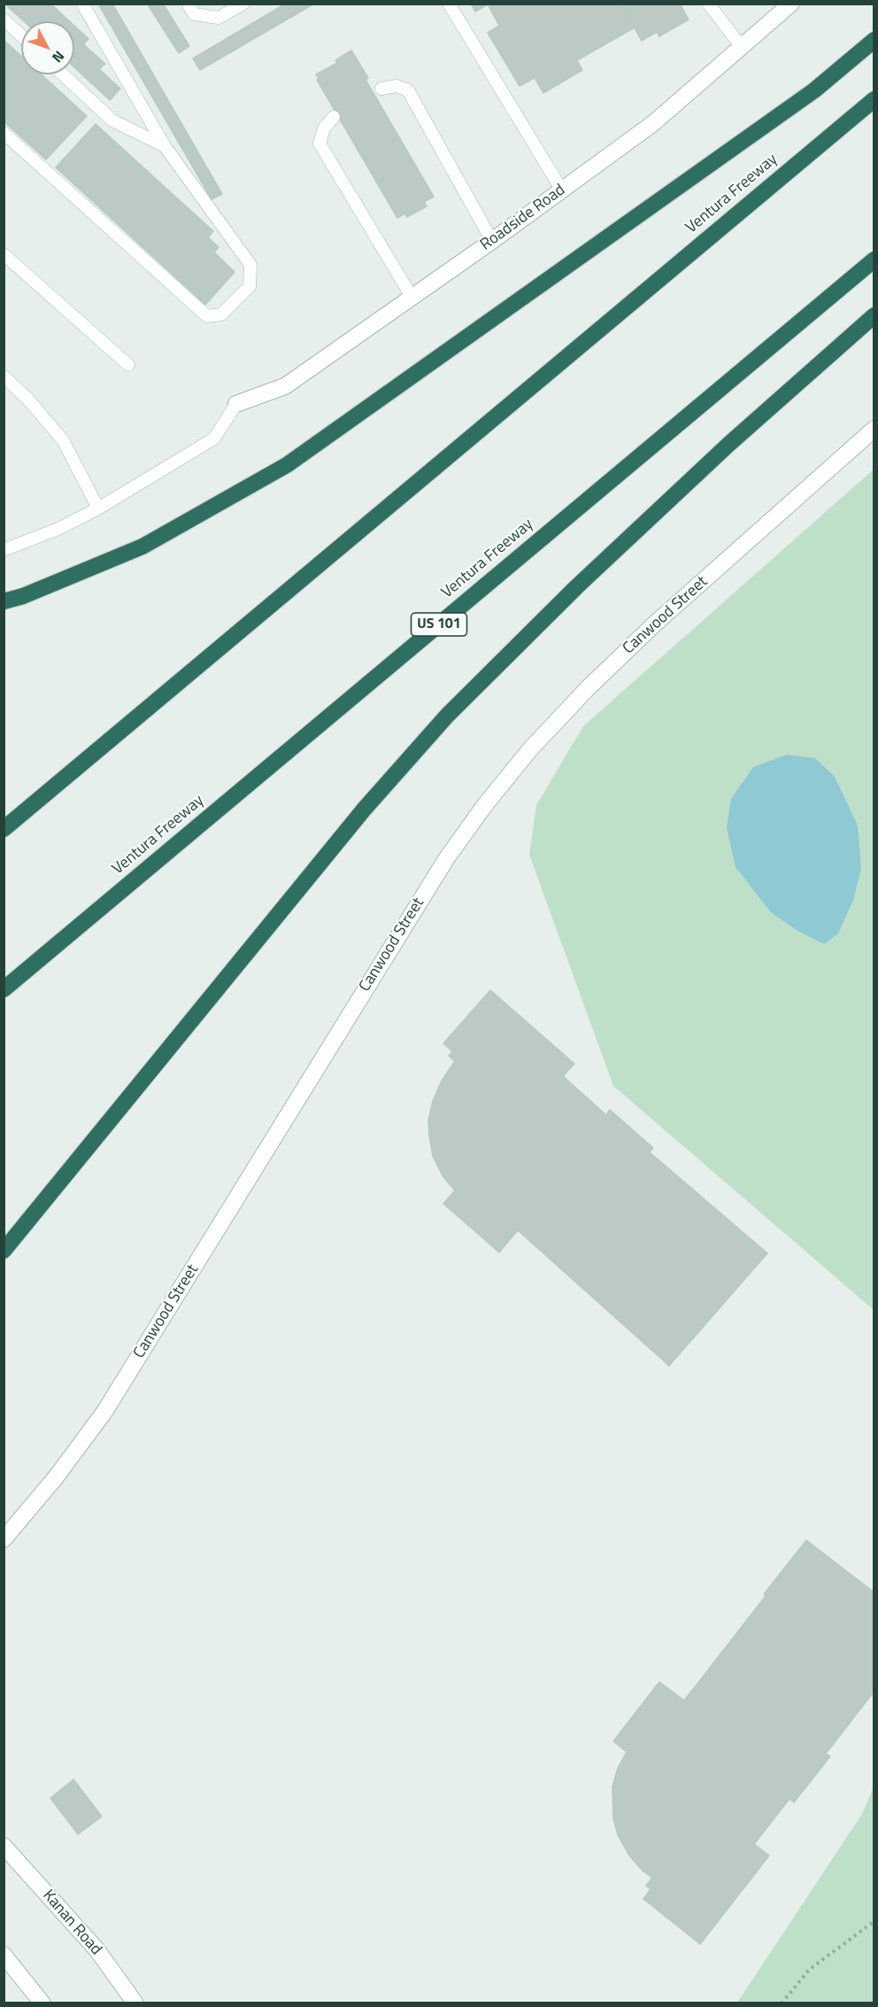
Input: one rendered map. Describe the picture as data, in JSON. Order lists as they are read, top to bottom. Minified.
{"streets":{"highway":["Ventura Freeway","US 101"],"street":["Roadside Road","Canwood Street","Kanan Road"]},"north":"bottom right"}
